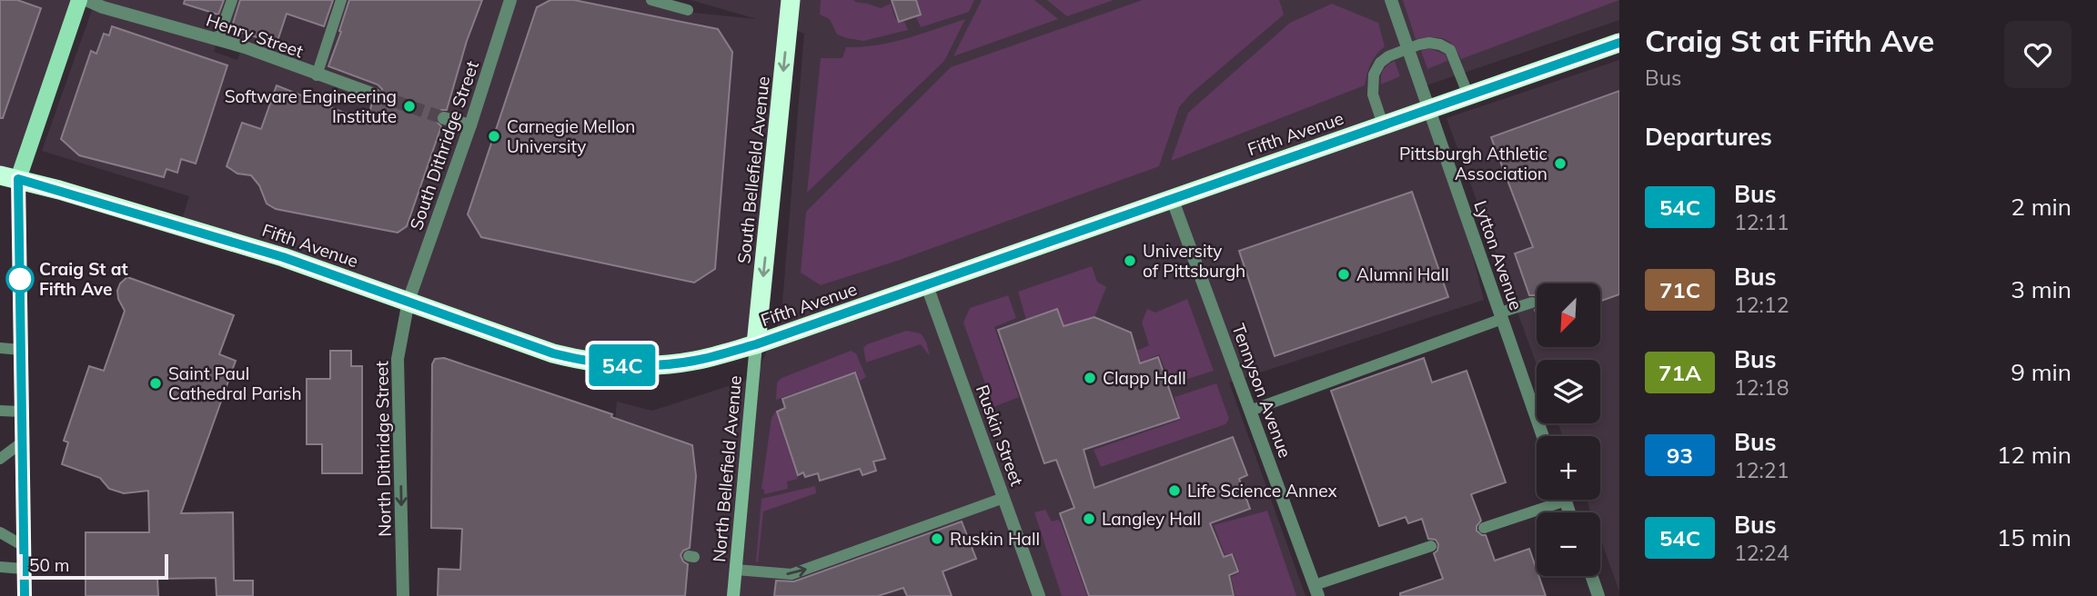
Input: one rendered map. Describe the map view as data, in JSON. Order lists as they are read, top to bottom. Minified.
{"streets":{"highway":["Fifth Avenue","South Bellefield Avenue"],"main road":["North Bellefield Avenue"],"street":["Henry Street","South Dithridge Street","Lytton Avenue","Tennyson Avenue","Ruskin Street","North Dithridge Street"]},"crossings":[["Fifth Avenue","South Dithridge Street"],["Fifth Avenue","South Bellefield Avenue"],["Fifth Avenue","Lytton Avenue"],["Fifth Avenue","Tennyson Avenue"],["Fifth Avenue","Ruskin Street"],["Fifth Avenue","North Dithridge Street"],["Fifth Avenue","North Bellefield Avenue"],["South Dithridge Street","North Dithridge Street"],["South Bellefield Avenue","North Bellefield Avenue"]],"one_way":["South Bellefield Avenue","North Dithridge Street"],"places":["Software Engineering Institute","Carnegie Mellon University","Pittsburgh Athletic Association","University of Pittsburgh","Alumni Hall","Craig St at Fifth Ave","Clapp Hall","Saint Paul Cathedral Parish","Life Science Annex","Langley Hall","Ruskin Hall"],"lines":["bus line 54C"],"scale_bar":"50 m","north":"bottom left","page":{"on_map":"54C","heading":[["Craig St at Fifth Ave","Bus"],"Departures"],"list":[{"mark":"54C","name":"Bus","note":"12:11","value":"2 min"},{"mark":"71C","name":"Bus","note":"12:12","value":"3 min"},{"mark":"71A","name":"Bus","note":"12:18","value":"9 min"},{"mark":"93","name":"Bus","note":"12:21","value":"12 min"},{"mark":"54C","name":"Bus","note":"12:24","value":"15 min"}],"map_buttons":["+","−"],"scale":"50 m"}}
